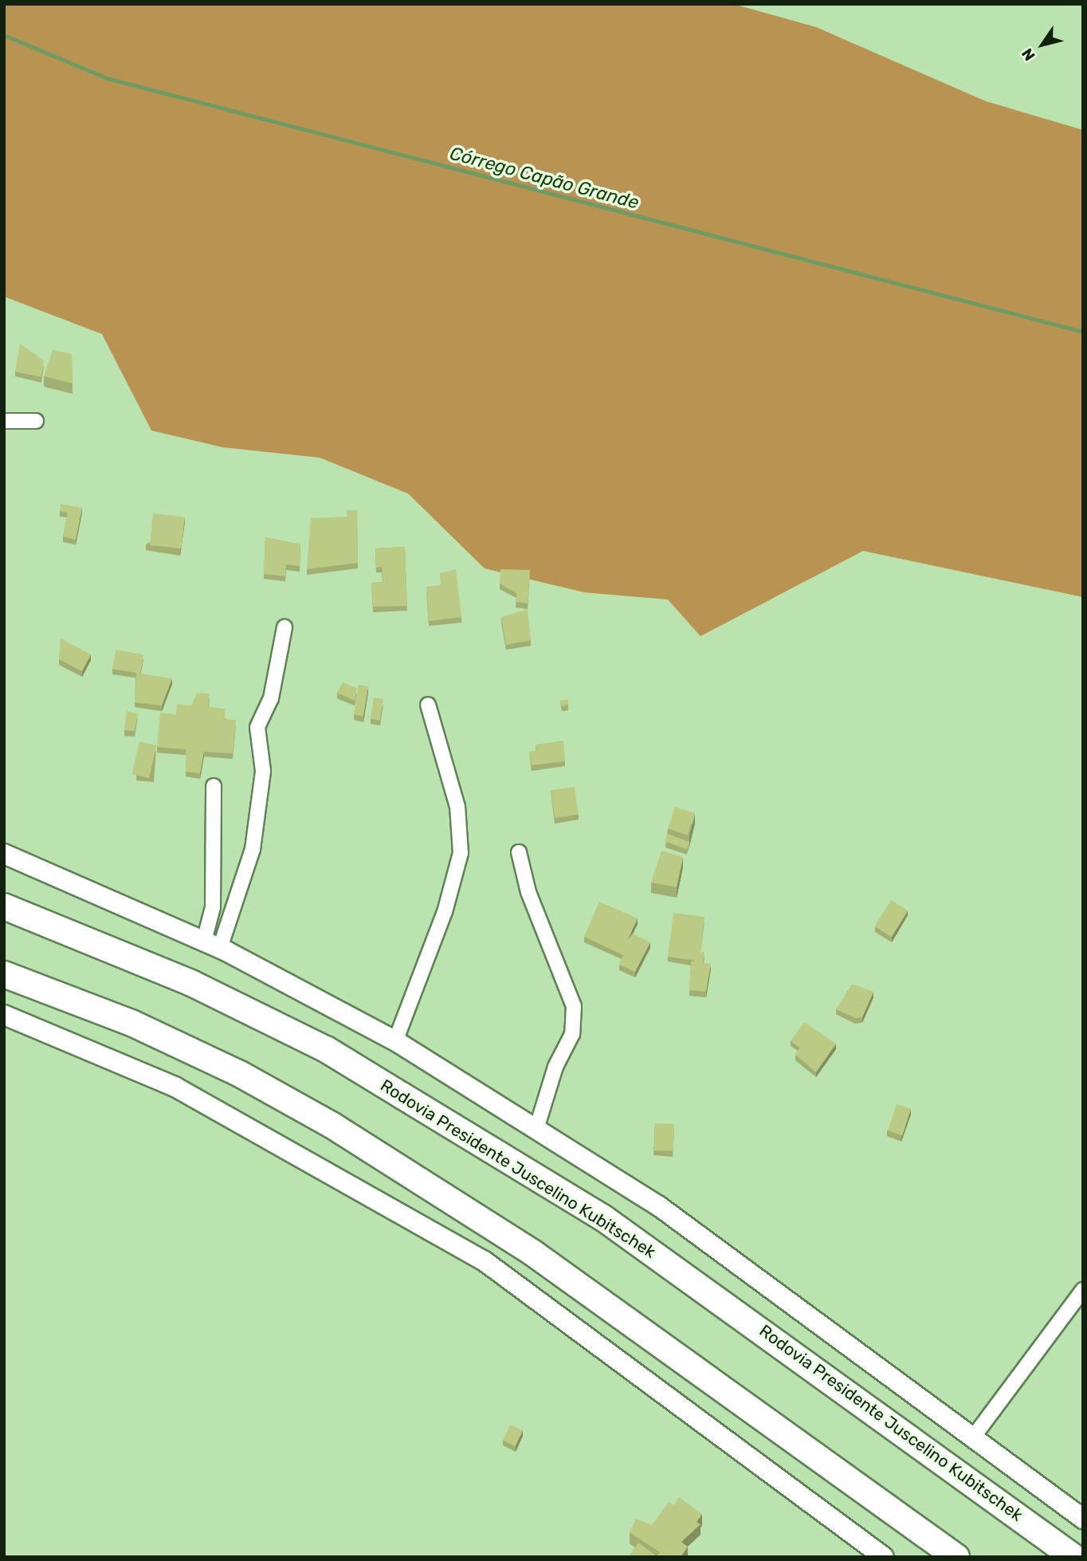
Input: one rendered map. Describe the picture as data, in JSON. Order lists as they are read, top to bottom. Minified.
{"streets":{"highway":["Rodovia Presidente Juscelino Kubitschek"]},"water":["Córrego Capão Grande"],"north":"bottom left"}
